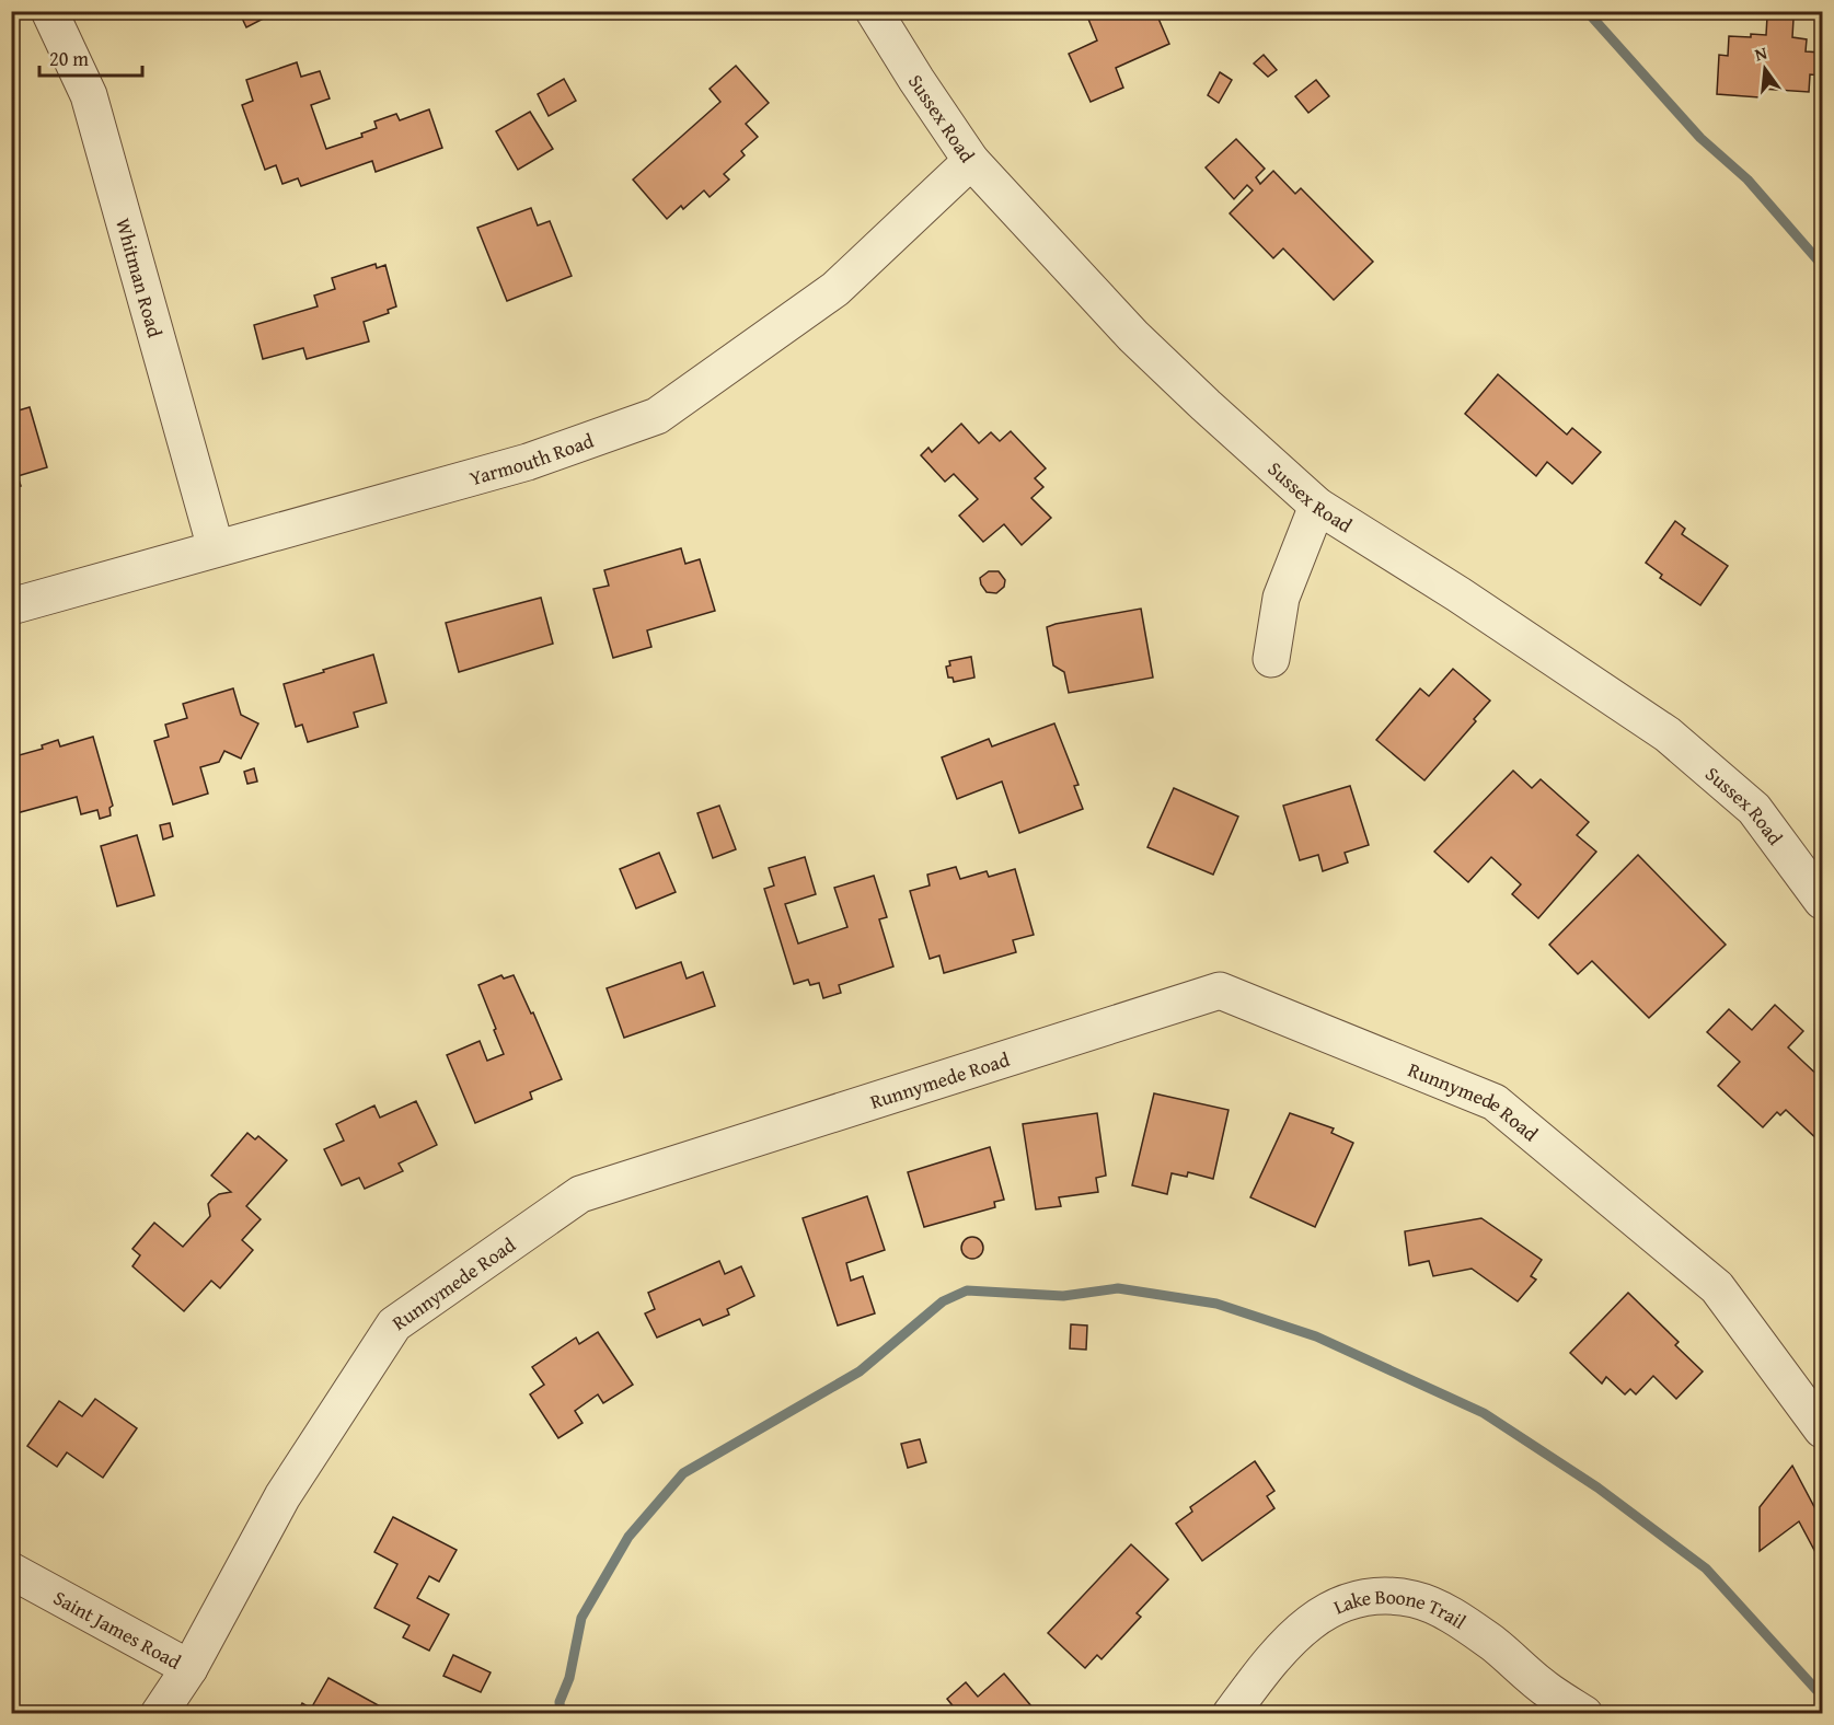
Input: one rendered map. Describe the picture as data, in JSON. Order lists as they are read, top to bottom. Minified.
{"streets":{"street":["Sussex Road","Whitman Road","Yarmouth Road","Runnymede Road","Lake Boone Trail","Saint James Road"]},"crossings":[["Sussex Road","Yarmouth Road"],["Whitman Road","Yarmouth Road"],["Runnymede Road","Saint James Road"]],"scale_bar":"20 m","north":"top"}
